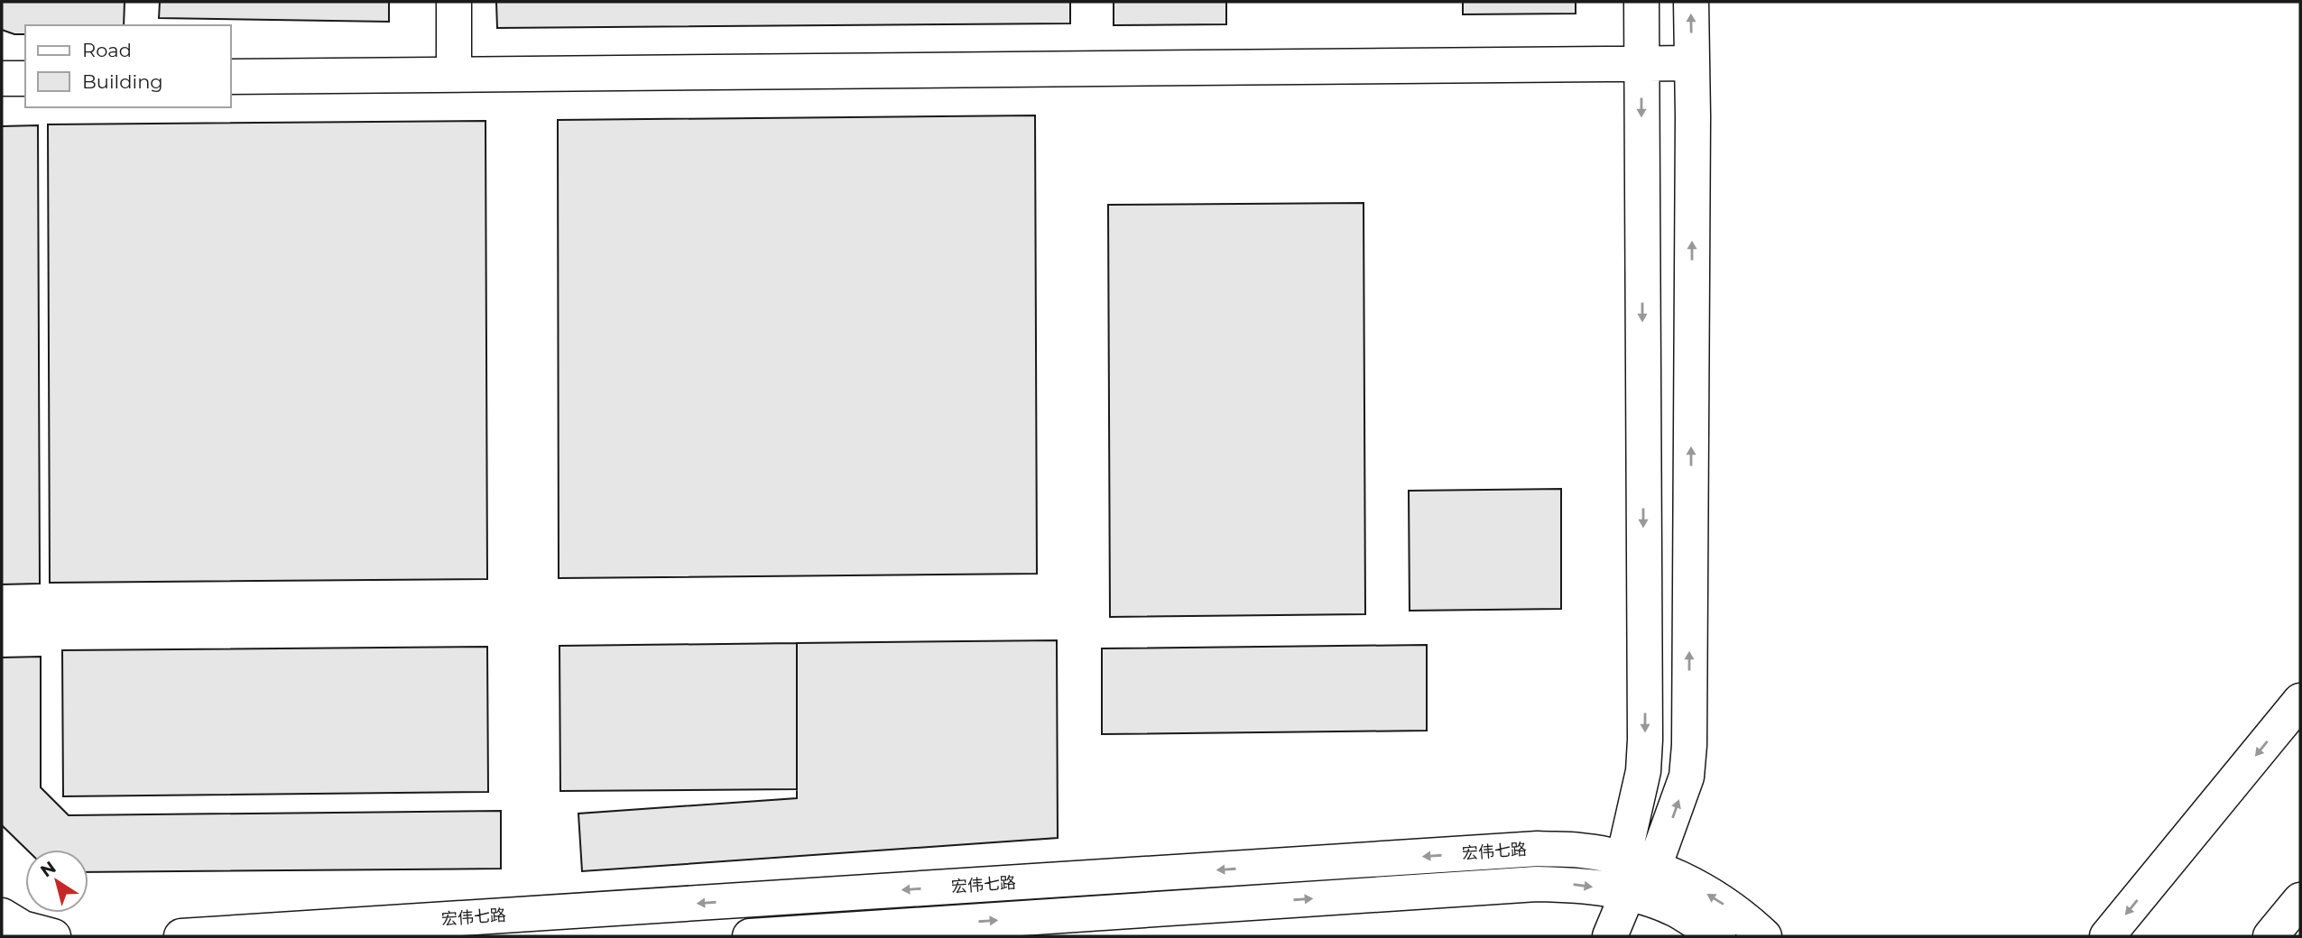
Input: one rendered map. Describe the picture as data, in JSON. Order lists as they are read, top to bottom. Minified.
{"streets":{"main road":["宏伟七路"]},"legend":["Road","Building"],"north":"top left"}
